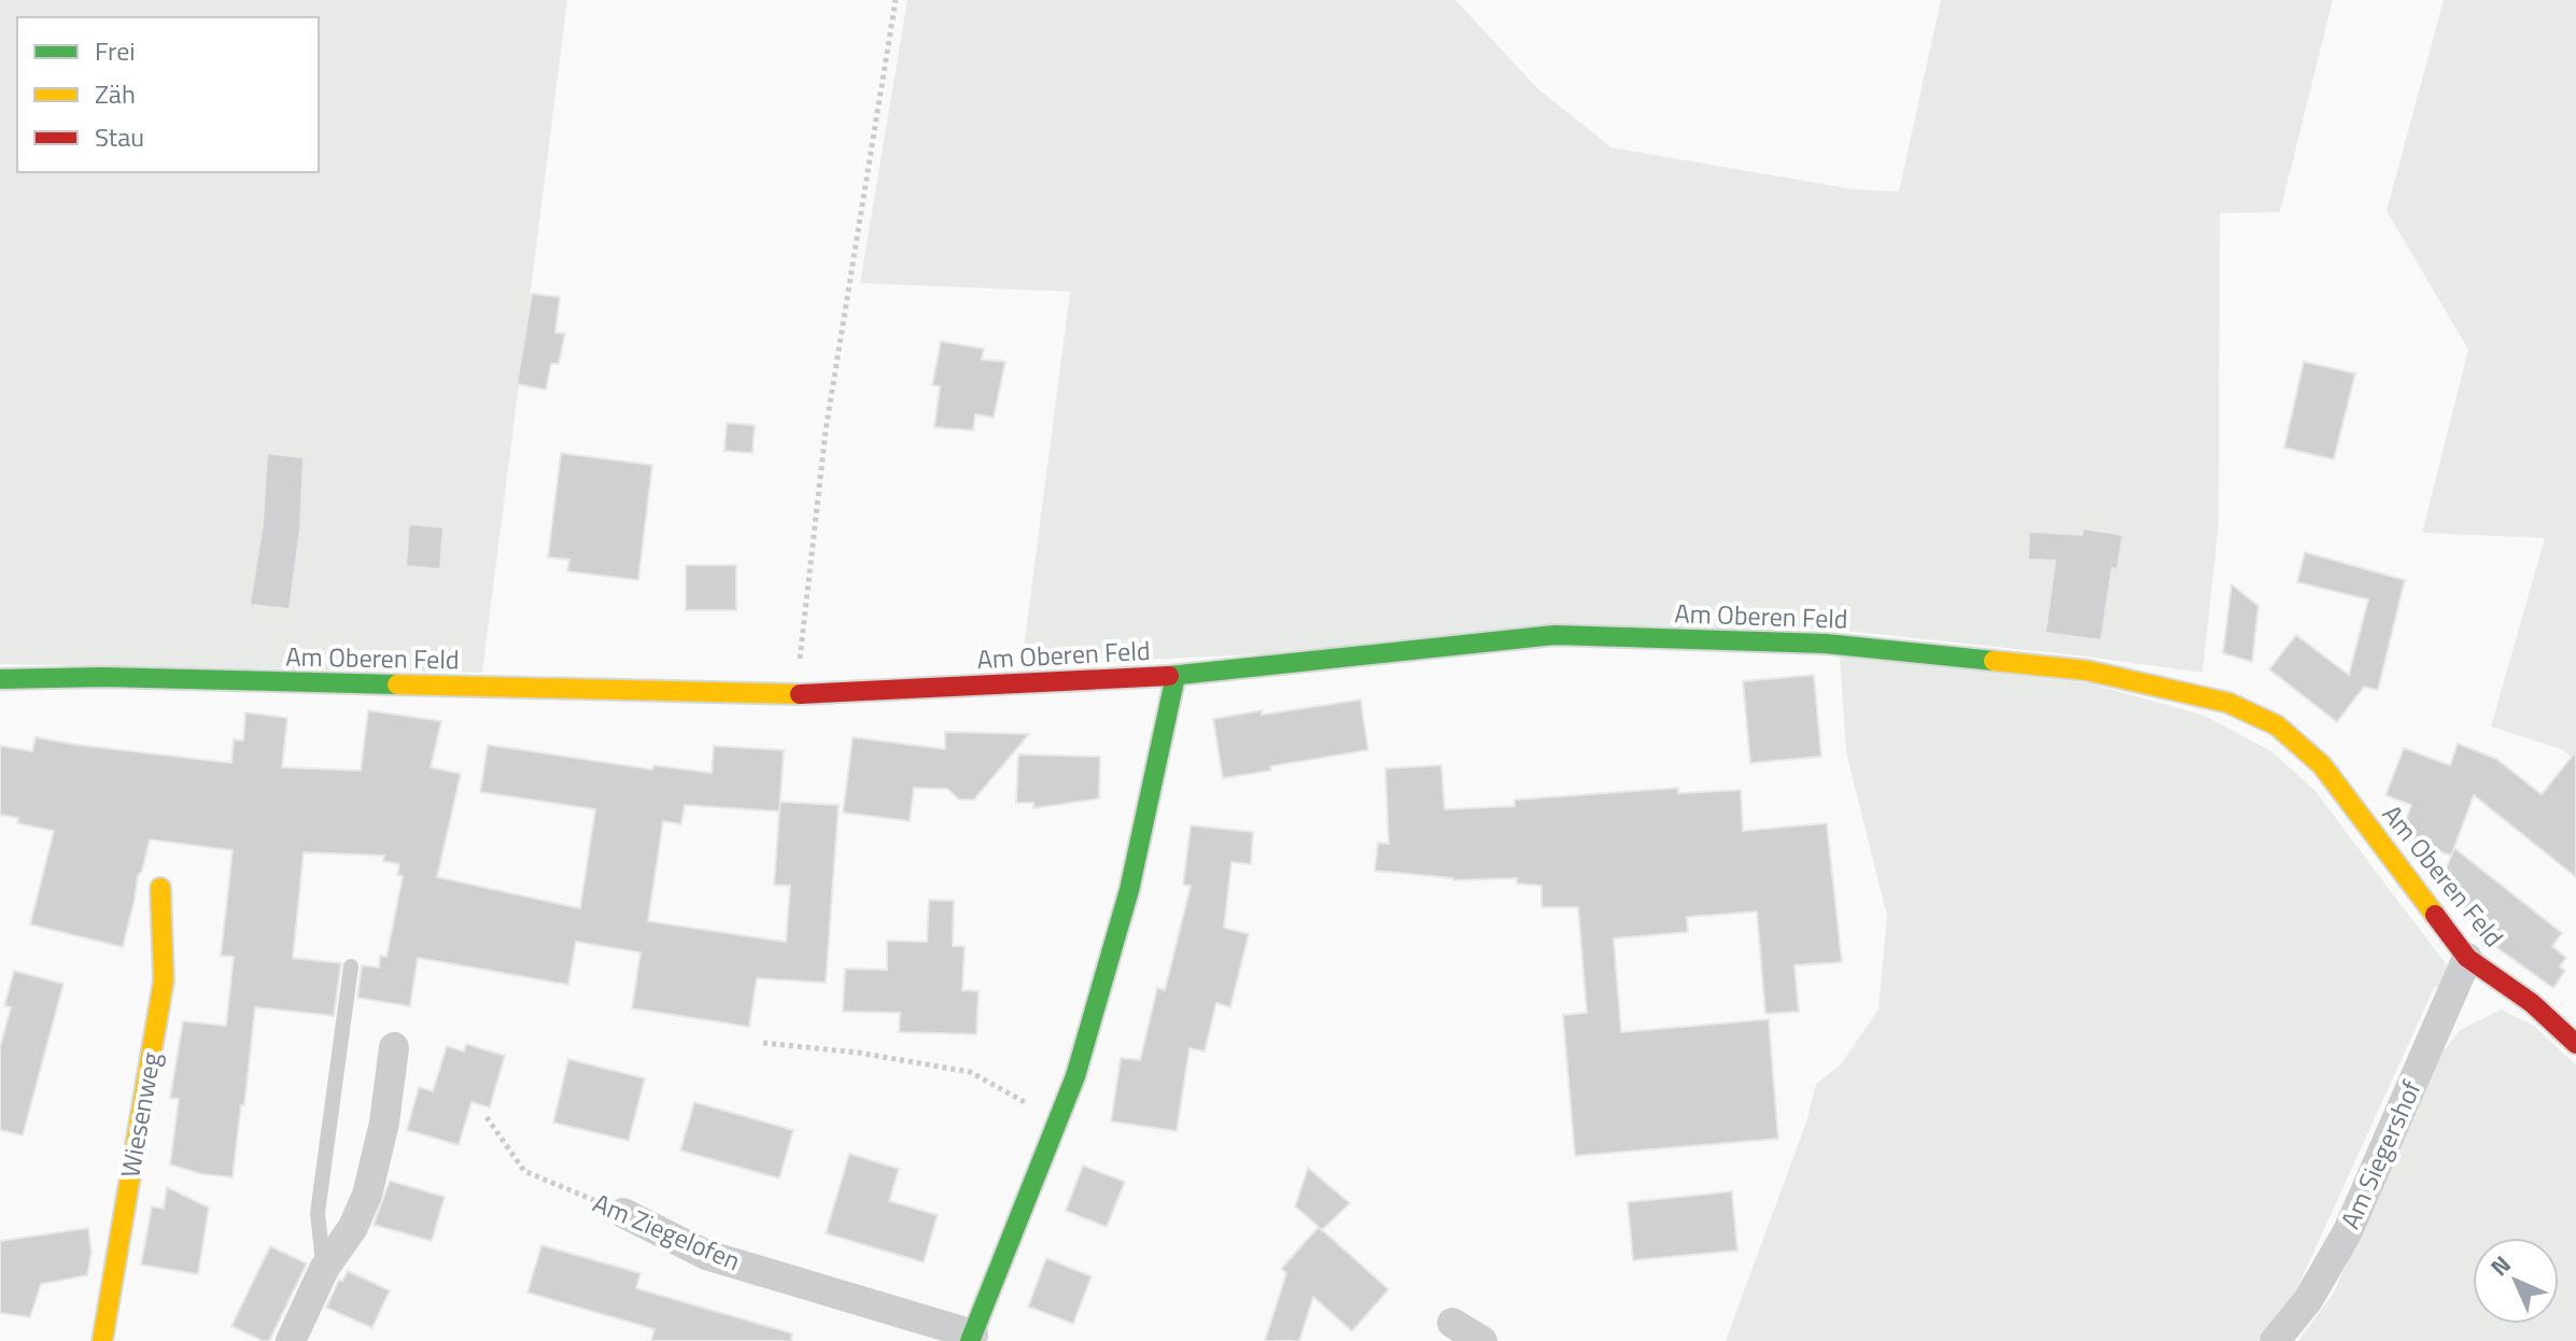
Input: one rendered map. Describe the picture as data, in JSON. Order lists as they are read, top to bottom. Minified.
{"streets":{"street":["Am Oberen Feld","Wiesenweg","Am Siegershof","Am Ziegelofen"]},"crossings":[["Am Oberen Feld","Am Siegershof"],["Am Oberen Feld","Am Ziegelofen"]],"legend":["Frei","Zäh","Stau"],"north":"top left"}
